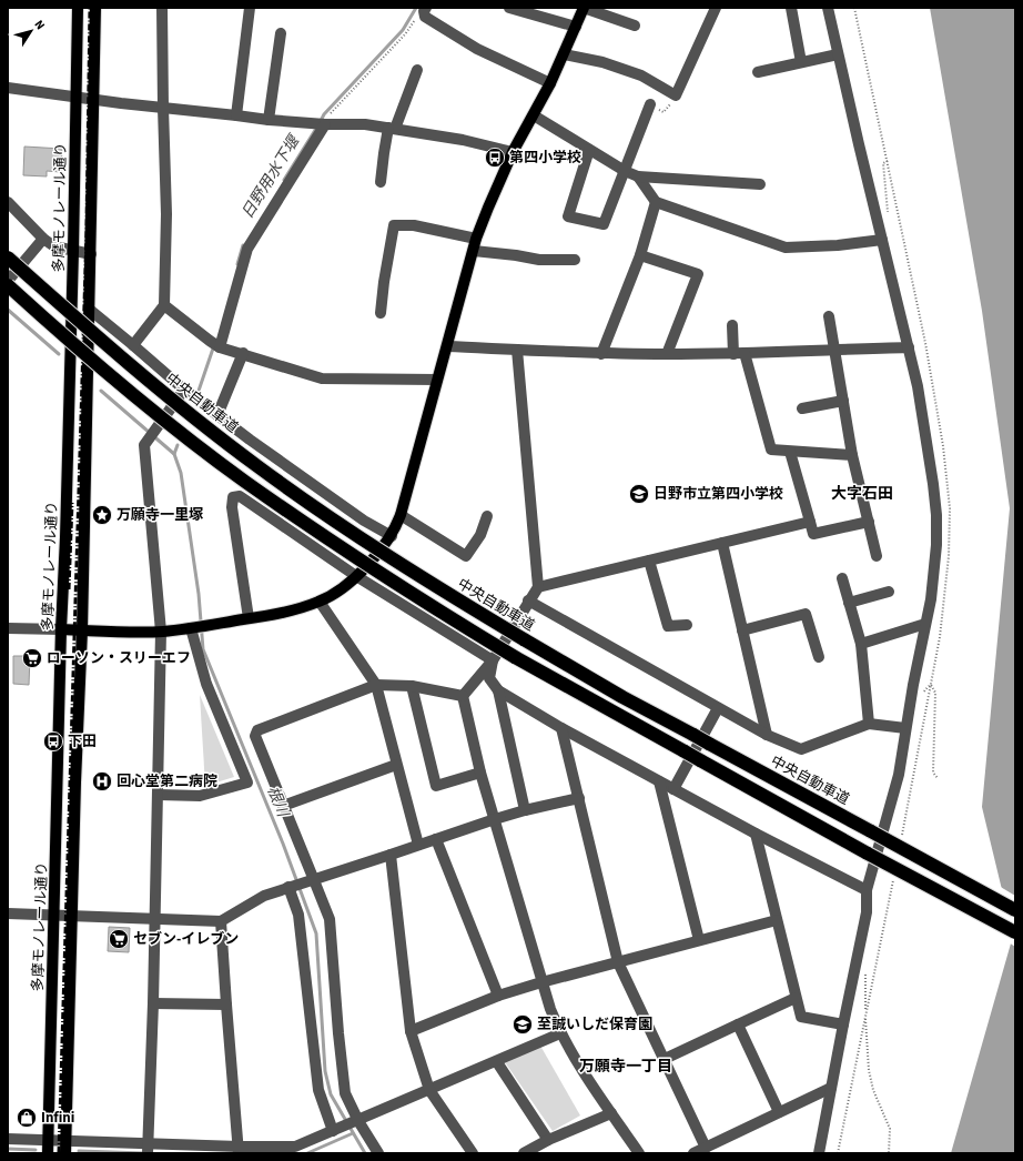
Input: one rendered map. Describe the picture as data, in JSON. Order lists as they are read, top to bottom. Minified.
{"streets":{"highway":["中央自動車道"],"main road":["多摩モノレール通り"]},"districts":["大字石田","万願寺一丁目"],"water":["日野用水下堰","根川"],"places":{"bus stop":["第四小学校","下田"],"school or university":["日野市立第四小学校","至誠いしだ保育園"],"place":["万願寺一里塚"],"supermarket":["ローソン・スリーエフ","セブン-イレブン"],"hospital":["回心堂第二病院"],"shop":["Infini"]},"north":"top right"}
